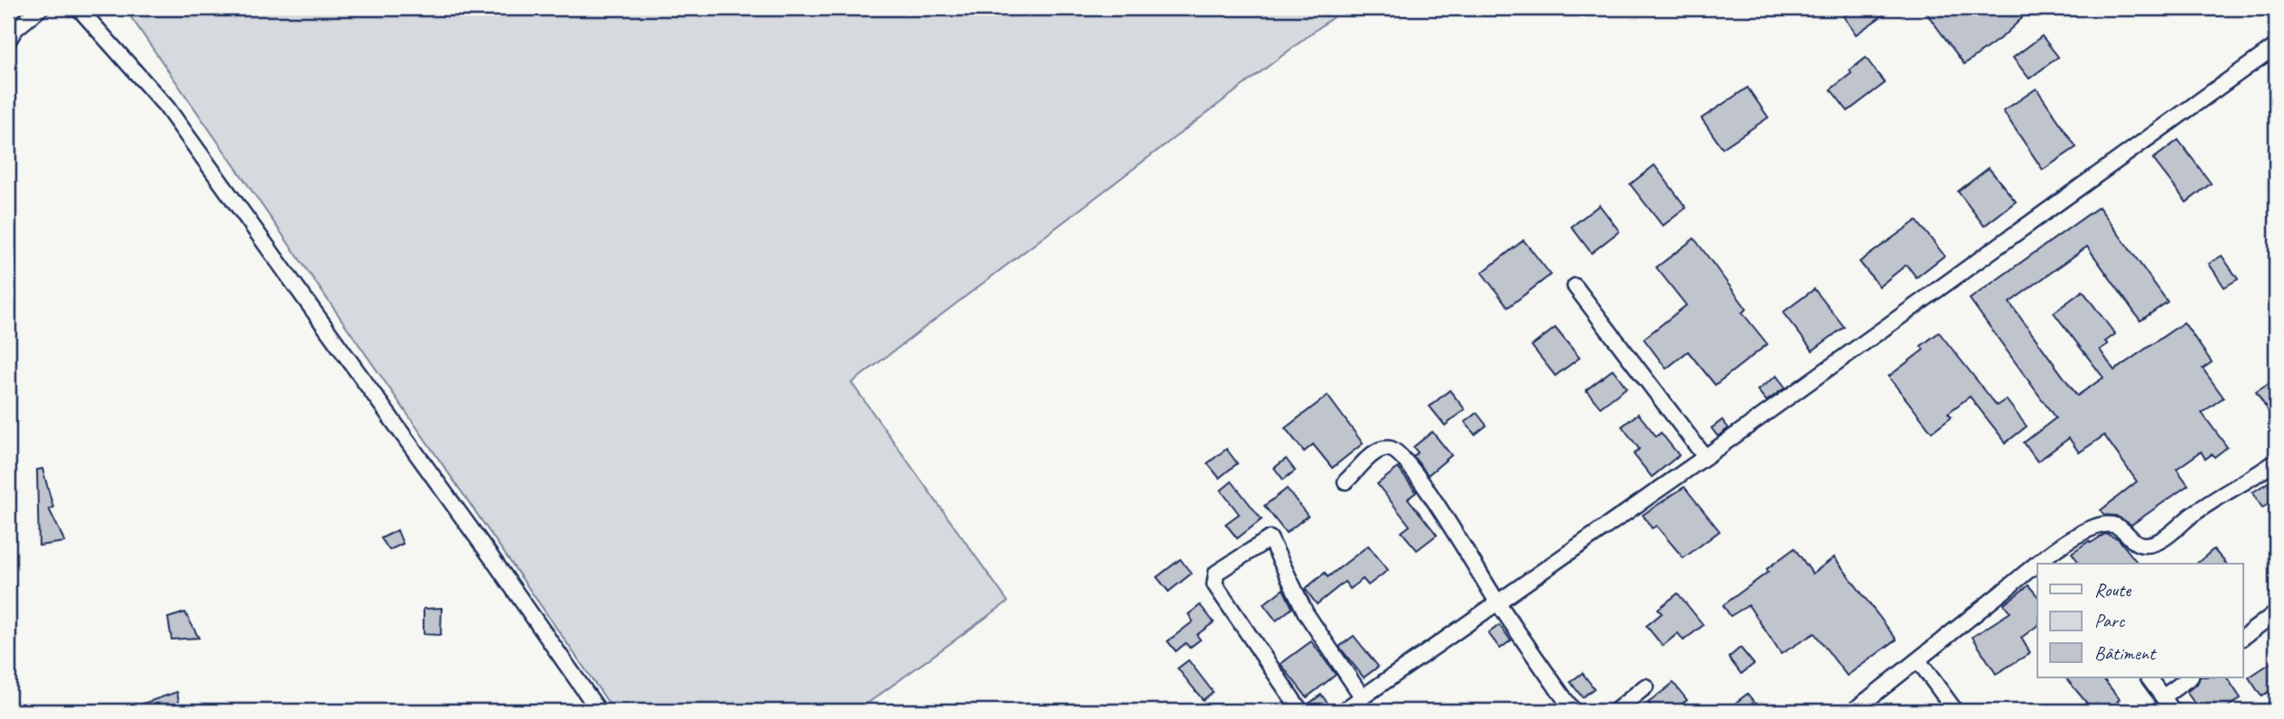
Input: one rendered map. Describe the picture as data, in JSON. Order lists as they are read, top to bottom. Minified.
{"legend":["Route","Parc","Bâtiment"]}
